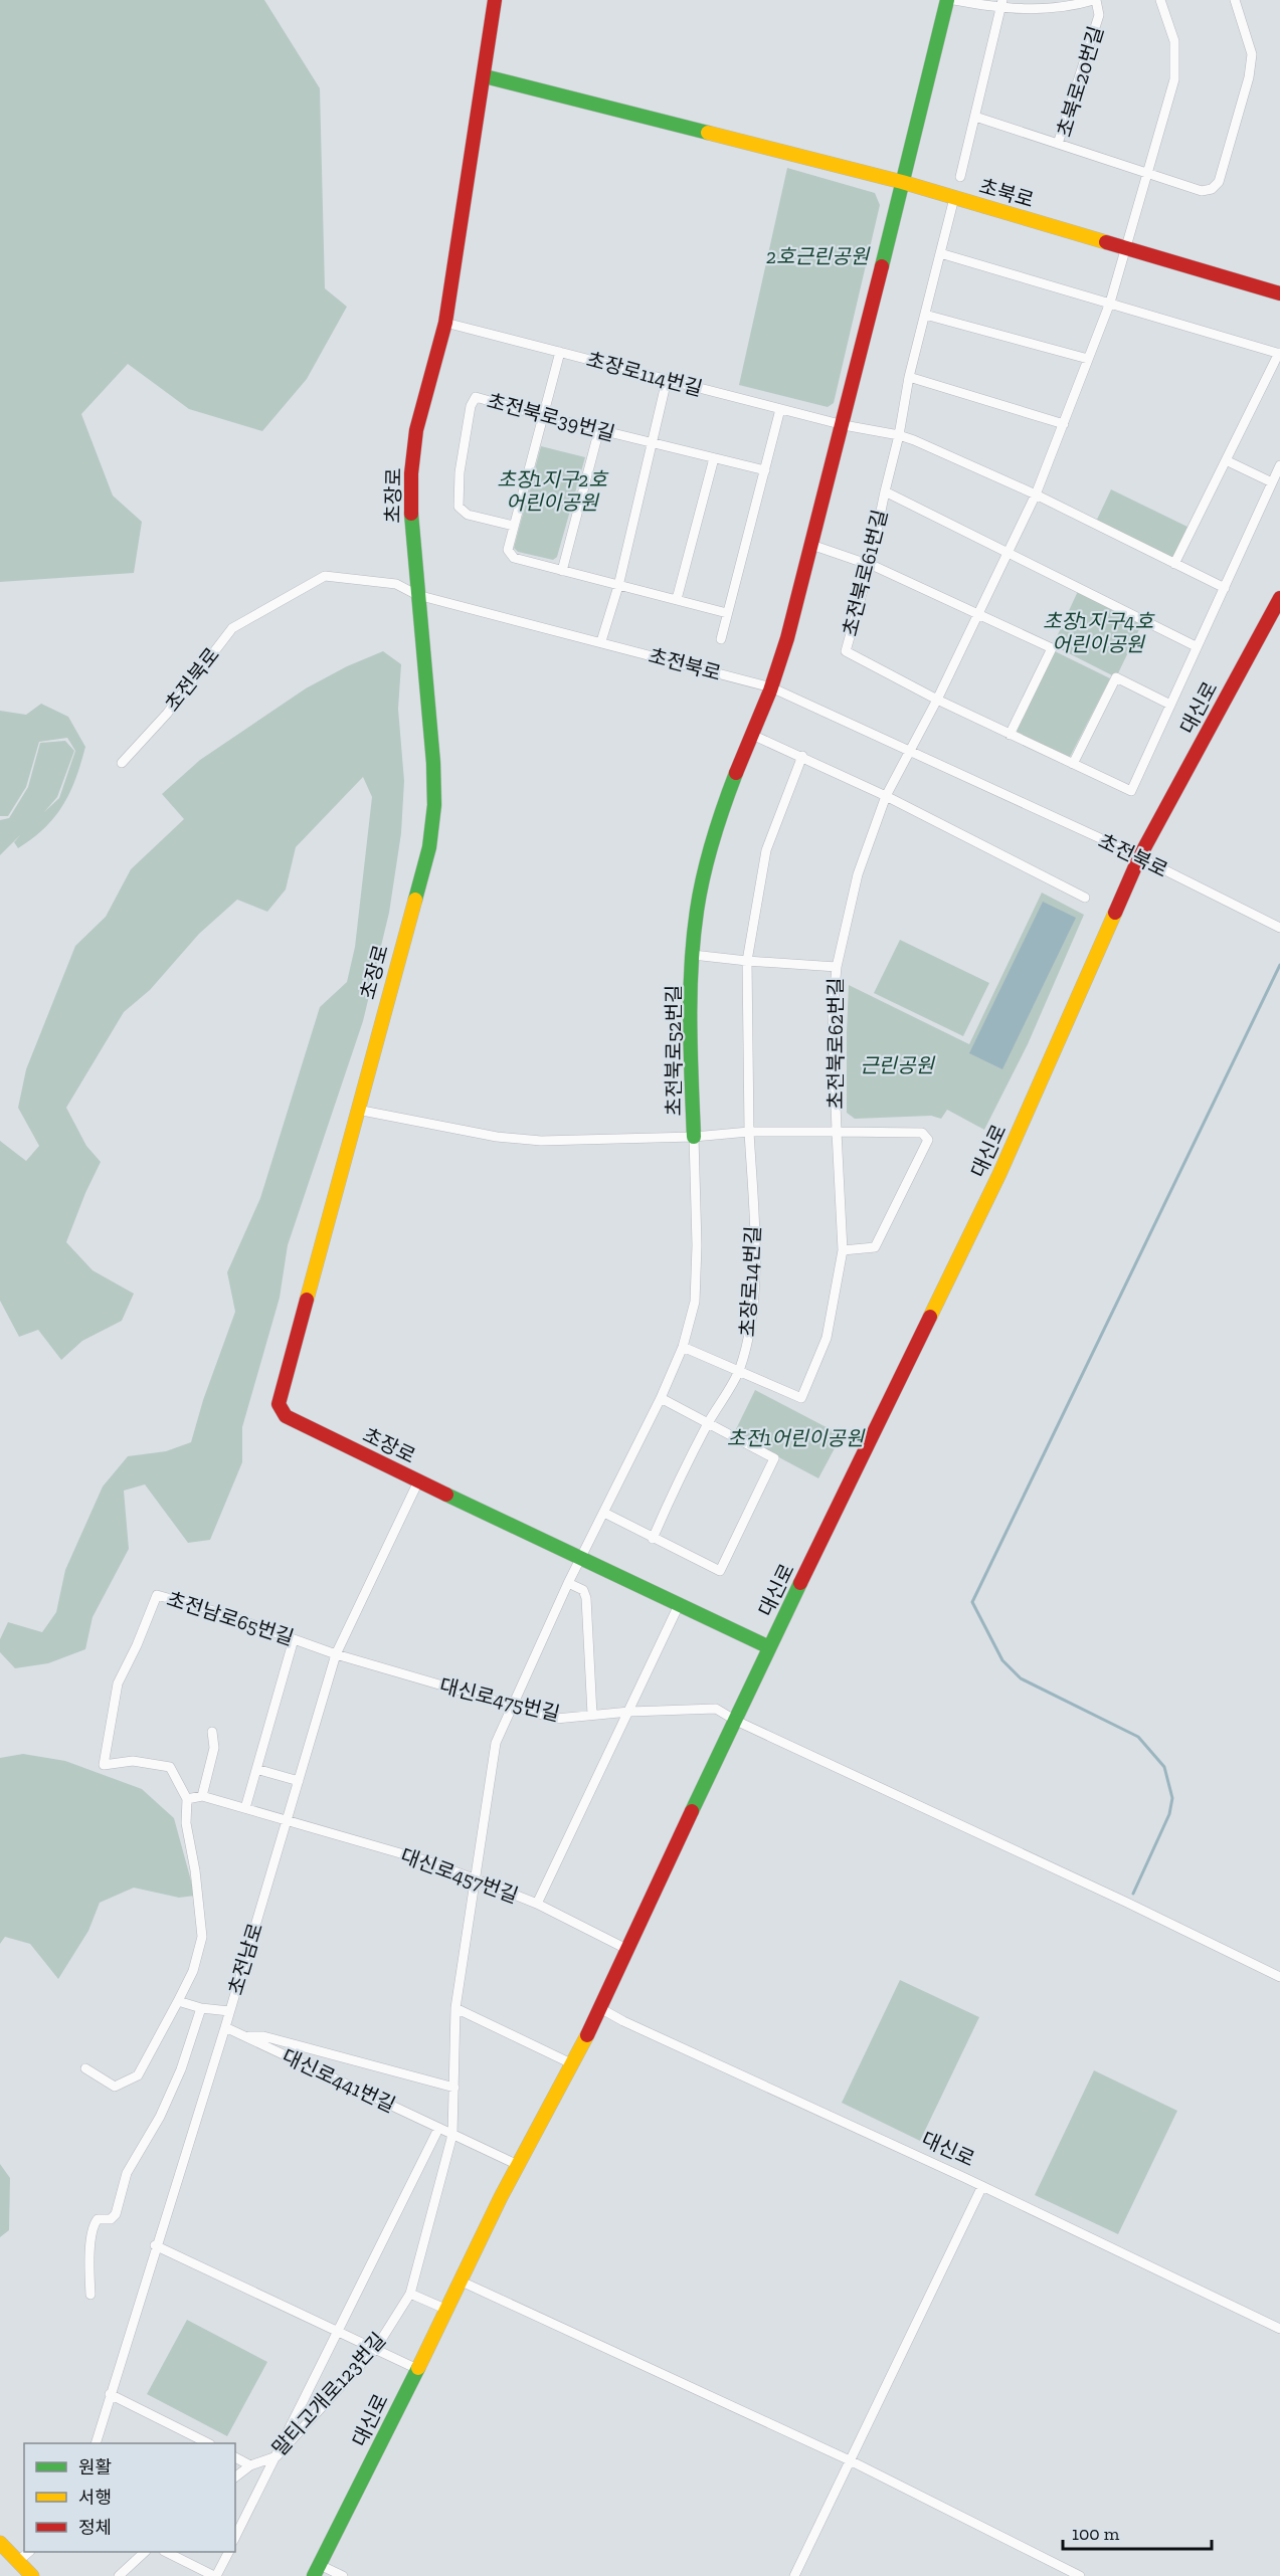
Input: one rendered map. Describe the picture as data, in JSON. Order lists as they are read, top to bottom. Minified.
{"streets":{"street":["초북로20번길","초북로","초장로114번길","초전북로39번길","초장로","초전북로61번길","초전북로","대신로","초전북로62번길","초전북로52번길","초장로14번길","초전남로65번길","대신로475번길","대신로457번길","초전남로","대신로441번길","말티고개로123번길"]},"crossings":[["초북로","초장로"],["초북로","초전북로52번길"],["초장로114번길","초장로"],["초장로114번길","초전북로52번길"],["초장로","초전북로"],["초장로","대신로"],["초장로","초전남로"],["초전북로","대신로"],["초전북로","초전북로62번길"],["초전북로","초전북로52번길"],["대신로","대신로475번길"],["대신로","대신로457번길"],["대신로","대신로441번길"],["초전북로62번길","초전북로52번길"],["초전북로62번길","초장로14번길"],["초전북로52번길","초장로14번길"],["초전남로65번길","대신로475번길"],["초전남로65번길","초전남로"],["대신로475번길","초전남로"],["대신로457번길","초전남로"],["초전남로","대신로441번길"]],"parks":["2호근린공원","초장1지구2호 어린이공원","초장1지구4호 어린이공원","근린공원","초전1어린이공원"],"legend":["원활","서행","정체"],"scale_bar":"100 m"}
